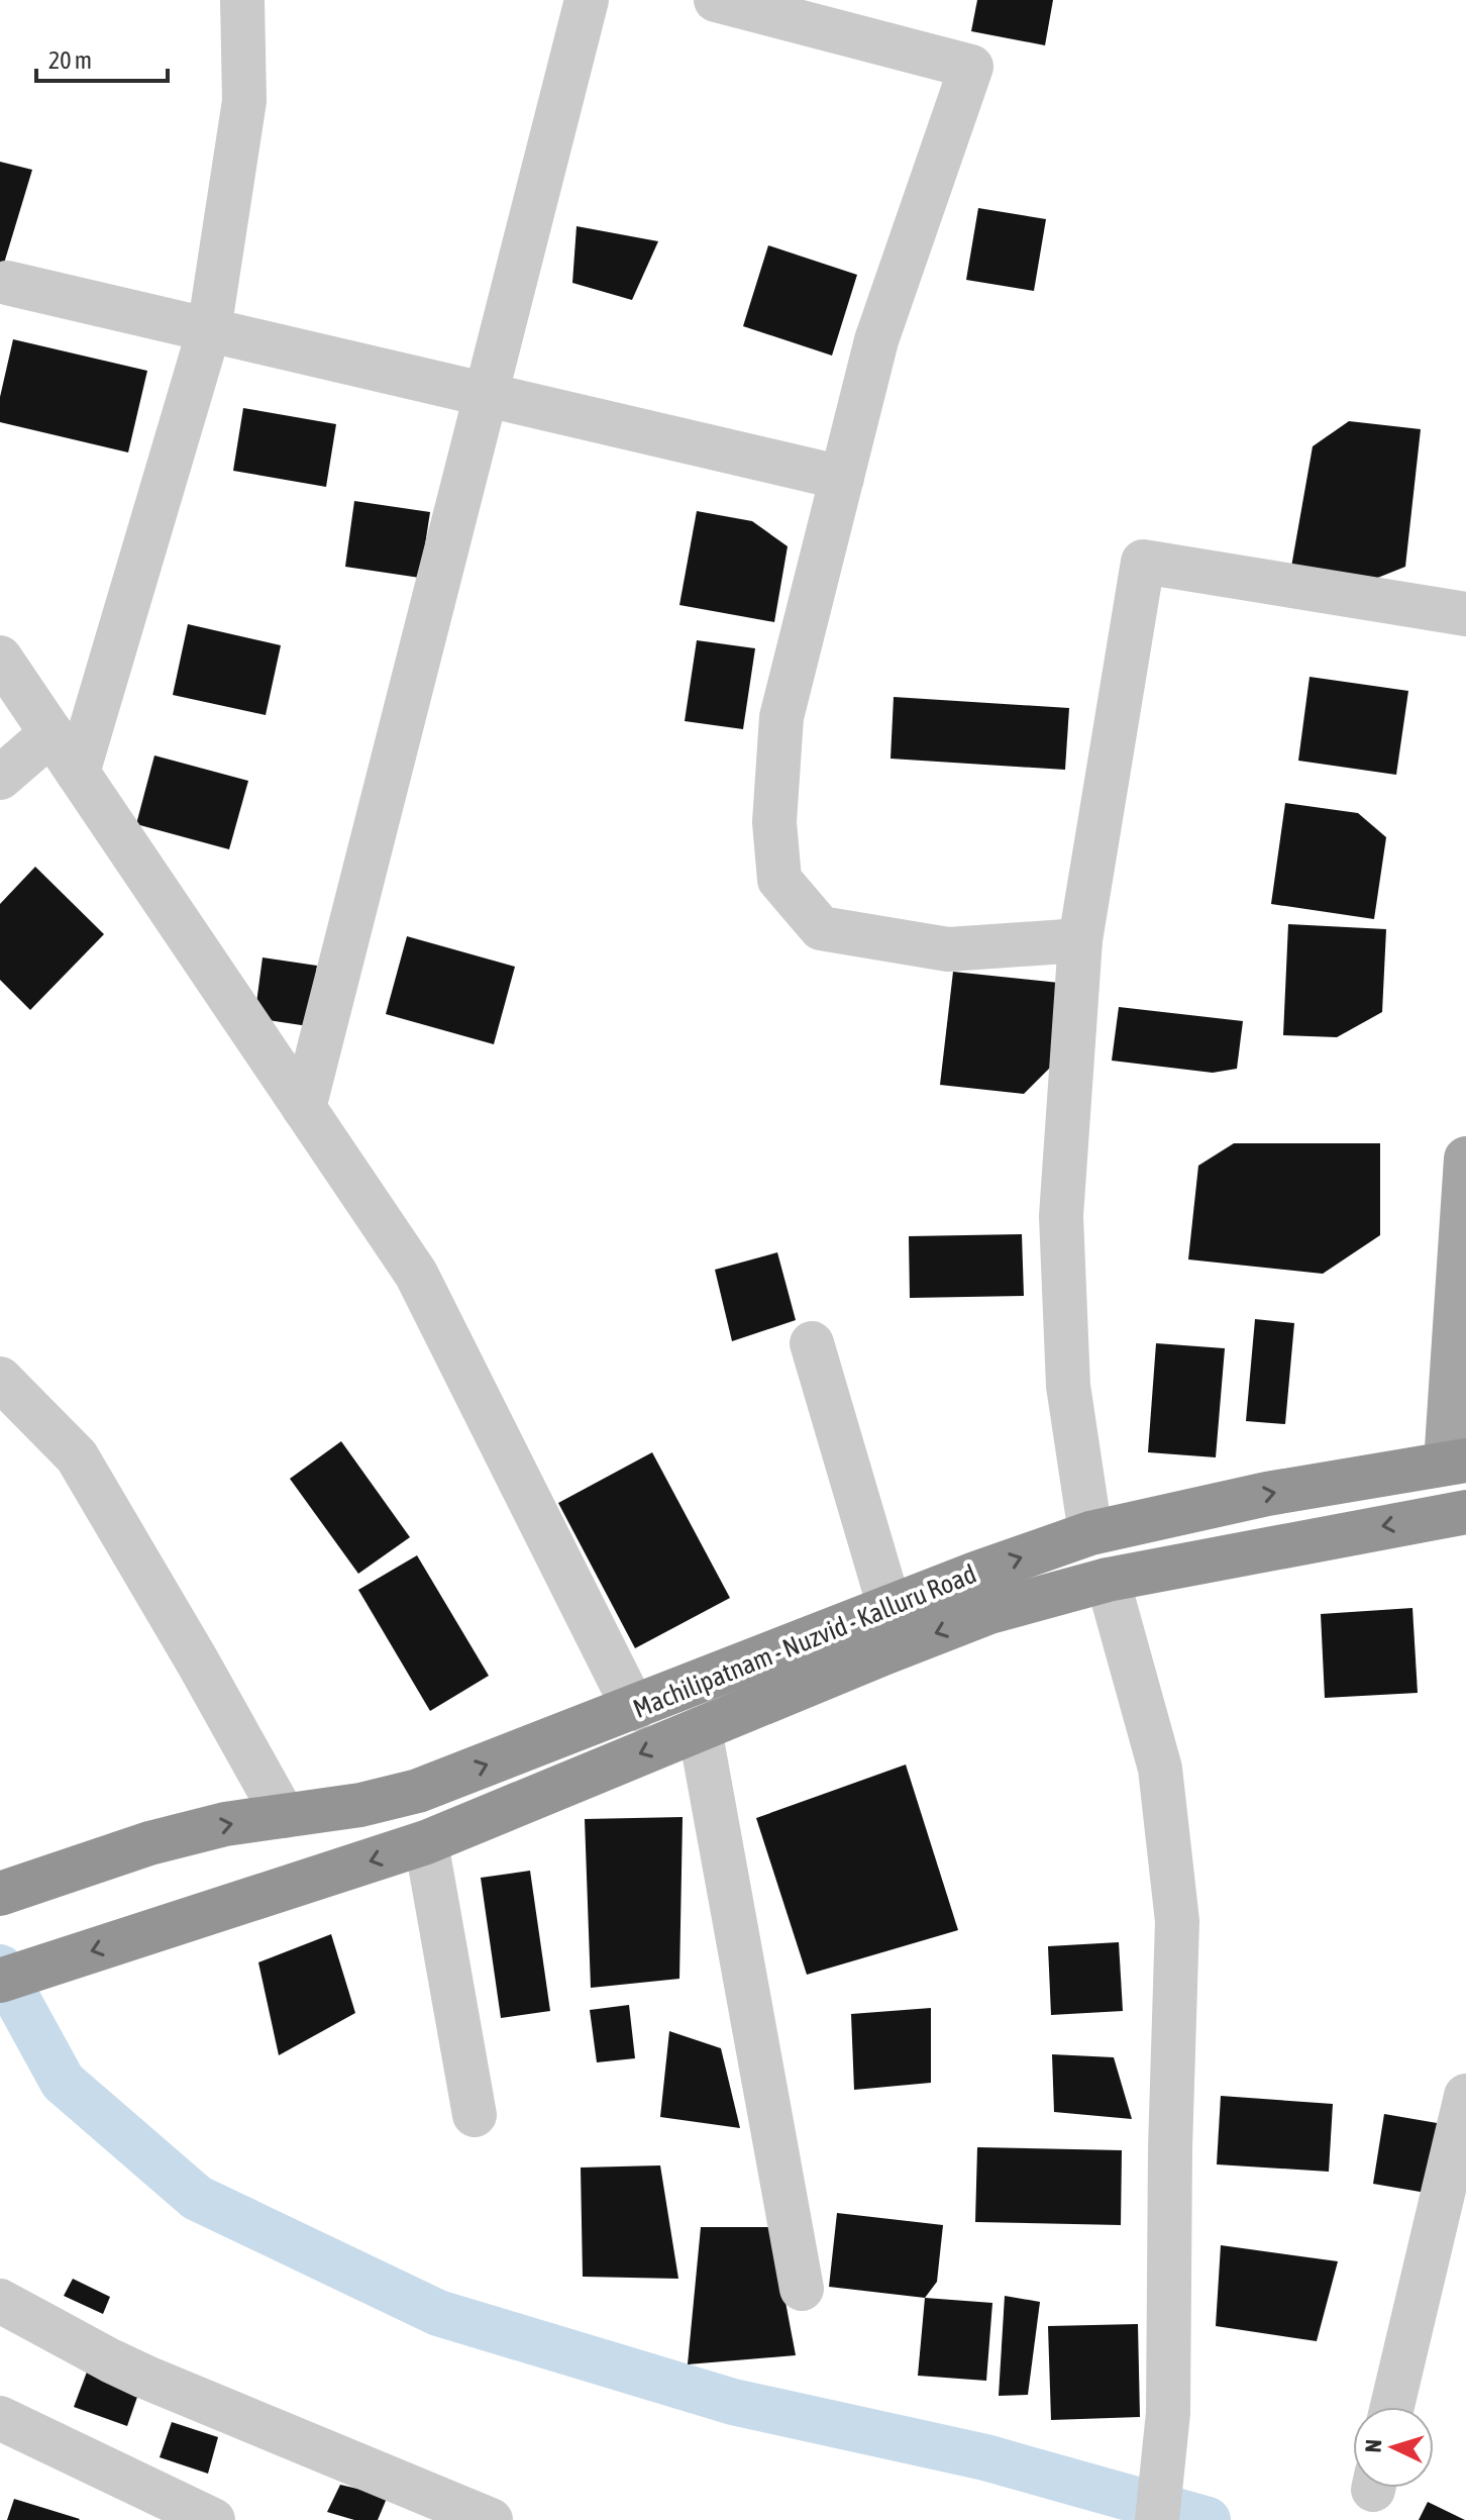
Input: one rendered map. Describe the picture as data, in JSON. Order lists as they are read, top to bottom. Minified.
{"streets":{"highway":["Machilipatnam - Nuzvid - Kalluru Road"]},"scale_bar":"20 m","north":"left"}
